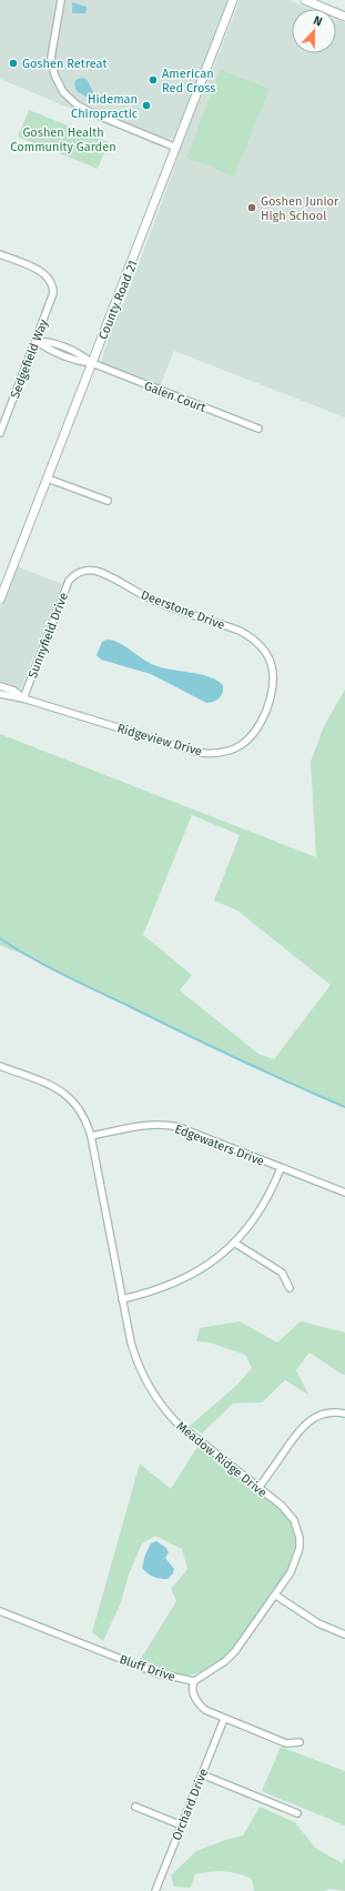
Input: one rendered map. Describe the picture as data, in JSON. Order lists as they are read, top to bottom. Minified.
{"streets":{"street":["County Road 21","Sedgefield Way","Galen Court","Deerstone Drive","Sunnyfield Drive","Ridgeview Drive","Edgewaters Drive","Meadow Ridge Drive","Bluff Drive","Orchard Drive"]},"crossings":[["County Road 21","Galen Court"],["Sedgefield Way","Galen Court"],["Deerstone Drive","Sunnyfield Drive"],["Deerstone Drive","Ridgeview Drive"],["Sunnyfield Drive","Ridgeview Drive"],["Edgewaters Drive","Meadow Ridge Drive"],["Meadow Ridge Drive","Bluff Drive"]],"parks":["Goshen Health Community Garden"],"places":["Goshen Retreat","American Red Cross","Hideman Chiropractic","Goshen Junior High School"],"north":"top"}
